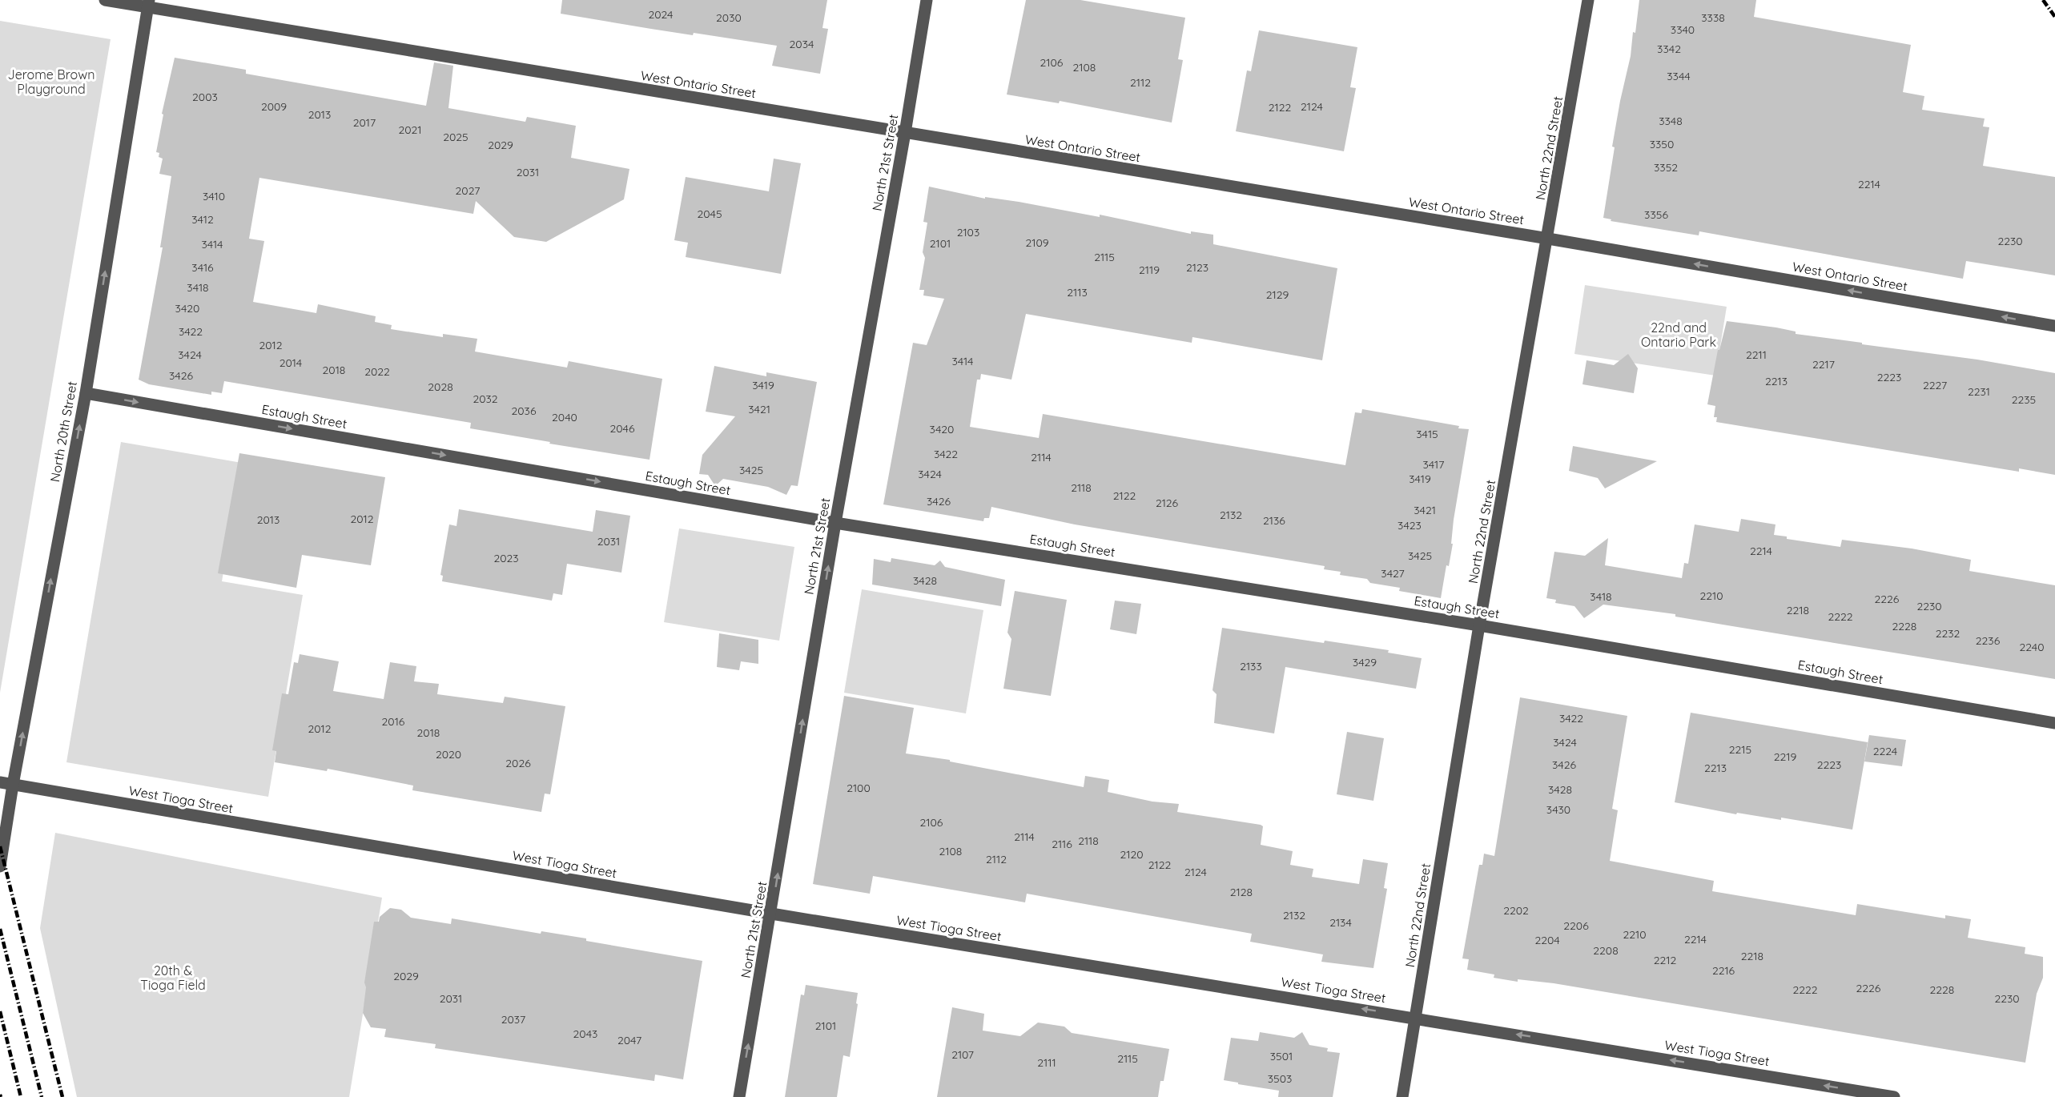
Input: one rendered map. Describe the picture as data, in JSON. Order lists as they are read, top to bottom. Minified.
{"streets":{"street":["West Ontario Street","North 22nd Street","North 21st Street","Estaugh Street","North 20th Street","West Tioga Street"]},"crossings":[["West Ontario Street","North 22nd Street"],["West Ontario Street","North 21st Street"],["West Ontario Street","North 20th Street"],["North 22nd Street","Estaugh Street"],["North 22nd Street","West Tioga Street"],["North 21st Street","Estaugh Street"],["North 21st Street","West Tioga Street"],["Estaugh Street","North 20th Street"],["North 20th Street","West Tioga Street"]],"one_way":["North 21st Street","Estaugh Street","North 20th Street","West Tioga Street"],"parks":["Jerome Brown Playground","22nd and Ontario Park","20th & Tioga Field"],"house_numbers":["2024","2030","3338","3340","2034","3342","2106","2108","3344","2112","2003","2009","2124","2122","2013","3348","2017","2021","2025","3350","2029","3352","2031","2214","2027","3410","2045","3356","3412","2103","2230","2109","2101","3414","2115","3416","2123","2119","3418","2113","2129","3420","3422","2012","3424","2211","3414","2014","2217","2018","2022","3426","2223","2213","3419","2227","2028","2231","2032","2235","3421","2036","2040","2046","3420","3415","3422","2114","3417","3425","3424","3419","2118","2122","3426","2126","3421","2132","2012","2013","2136","3423","2031","2214","3425","2023","3427","3428","2210","3418","2226","2230","2218","2222","2228","2232","2236","2240","3429","2133","3422","2016","2012","2018","3424","2215","2224","2020","2219","2026","3426","2223","2213","2100","3428","3430","2106","2114","2118","2116","2108","2120","2112","2122","2124","2128","2202","2132","2134","2206","2210","2214","2204","2208","2218","2212","2216","2029","2226","2222","2228","2031","2230","2037","2101","2043","2047","2107","3501","2115","2111","3503"]}
